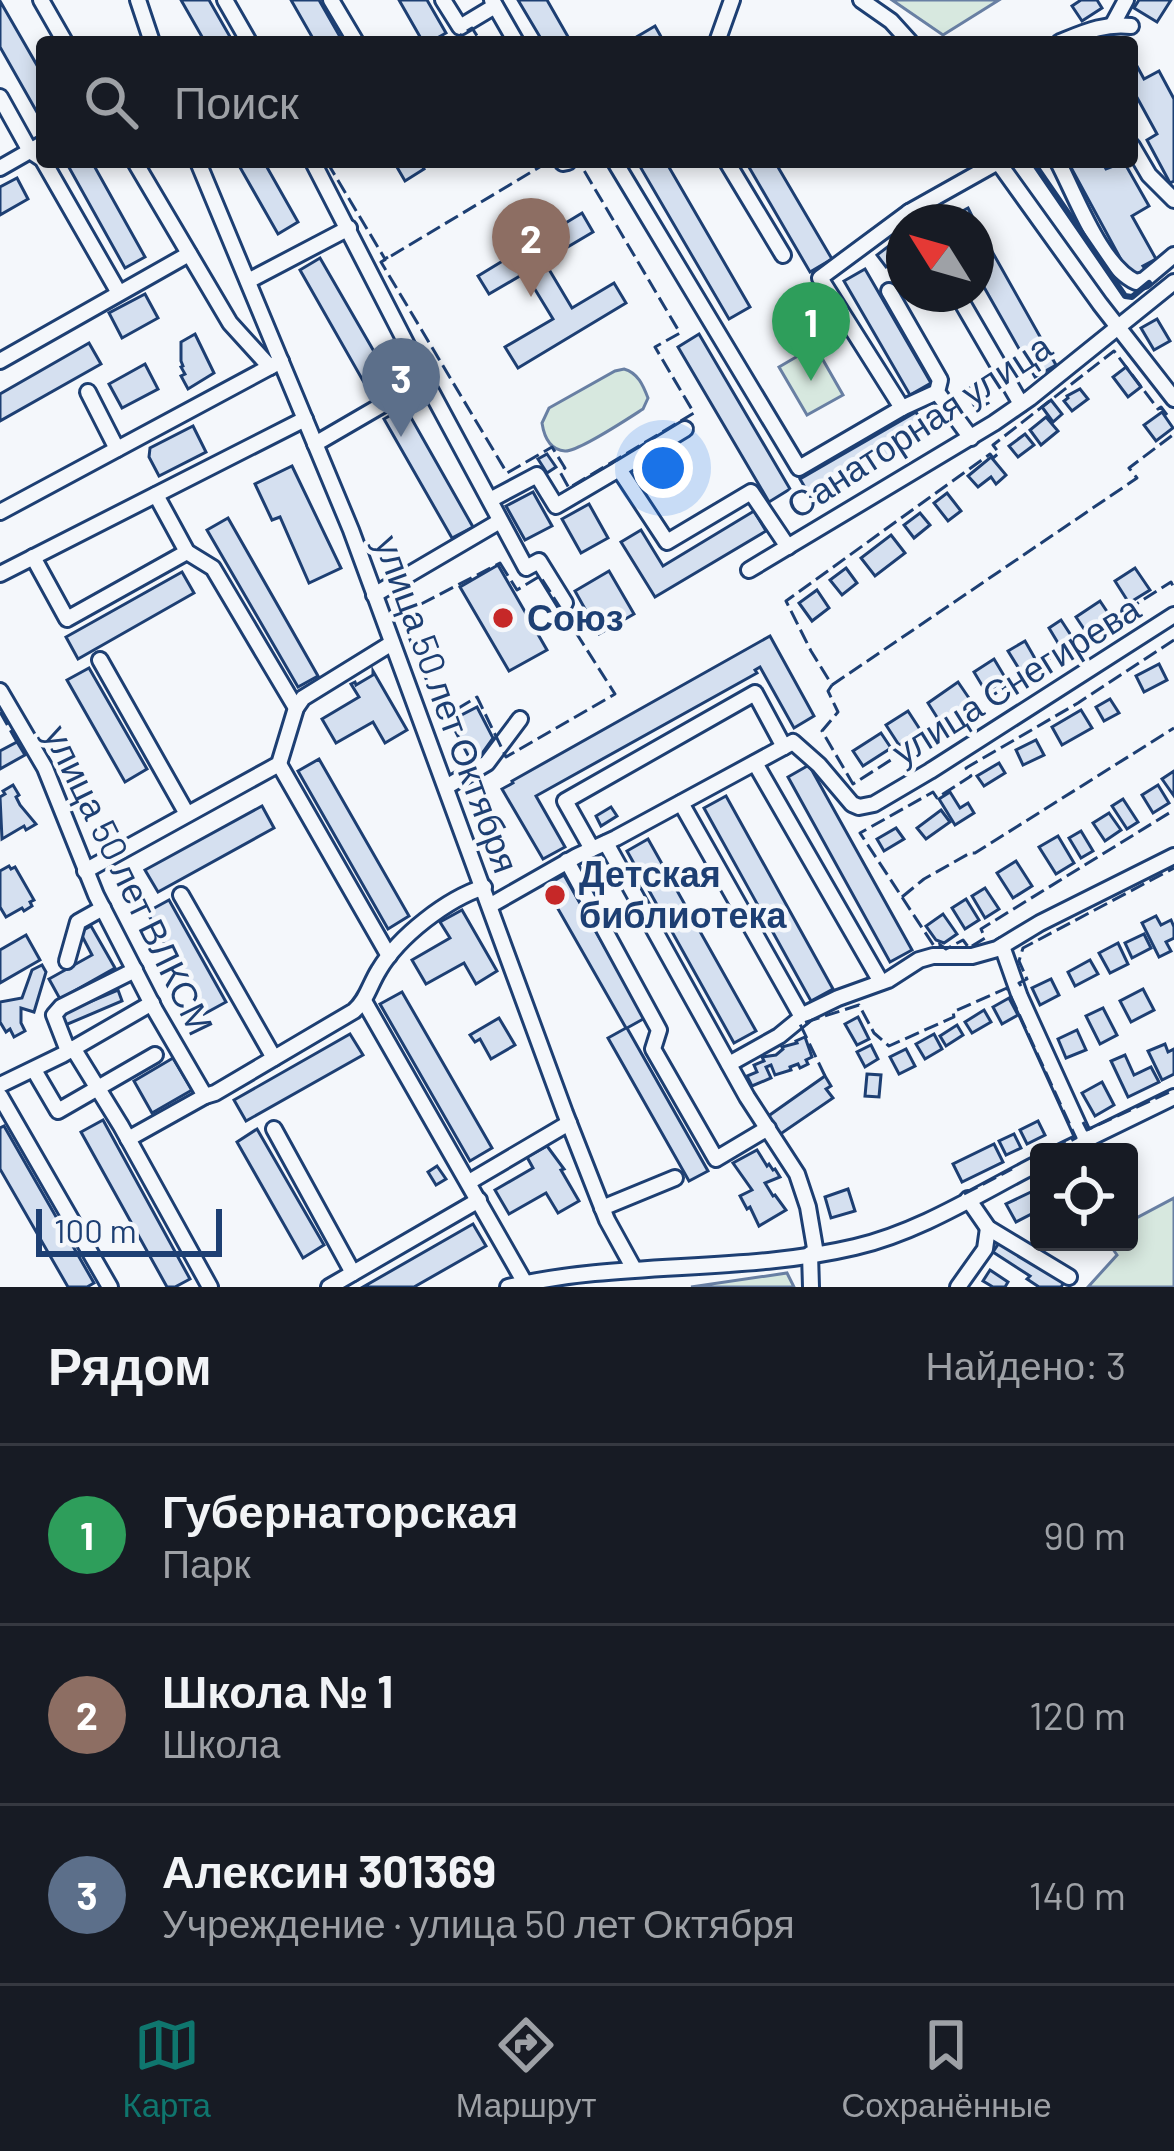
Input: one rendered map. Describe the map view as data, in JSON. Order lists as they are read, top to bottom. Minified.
{"streets":{"street":["Санаторная улица","улица Снегирева","улица 50 лет Октября","улица 50 лет ВЛКСМ"]},"places":["Союз","Детская библиотека"],"scale_bar":"100 m","north":"top left","page":{"search":"Поиск","pins":["2","1","3"],"scale":"100 m","heading":["Рядом","Найдено: 3"],"list":[{"mark":"1","name":"Губернаторская","note":"Парк","value":"90 m"},{"mark":"2","name":"Школа № 1","note":"Школа","value":"120 m"},{"mark":"3","name":"Алексин 301369","note":"Учреждение · улица 50 лет Октября","value":"140 m"}],"nav":["Карта","Маршрут","Сохранённые"]}}
